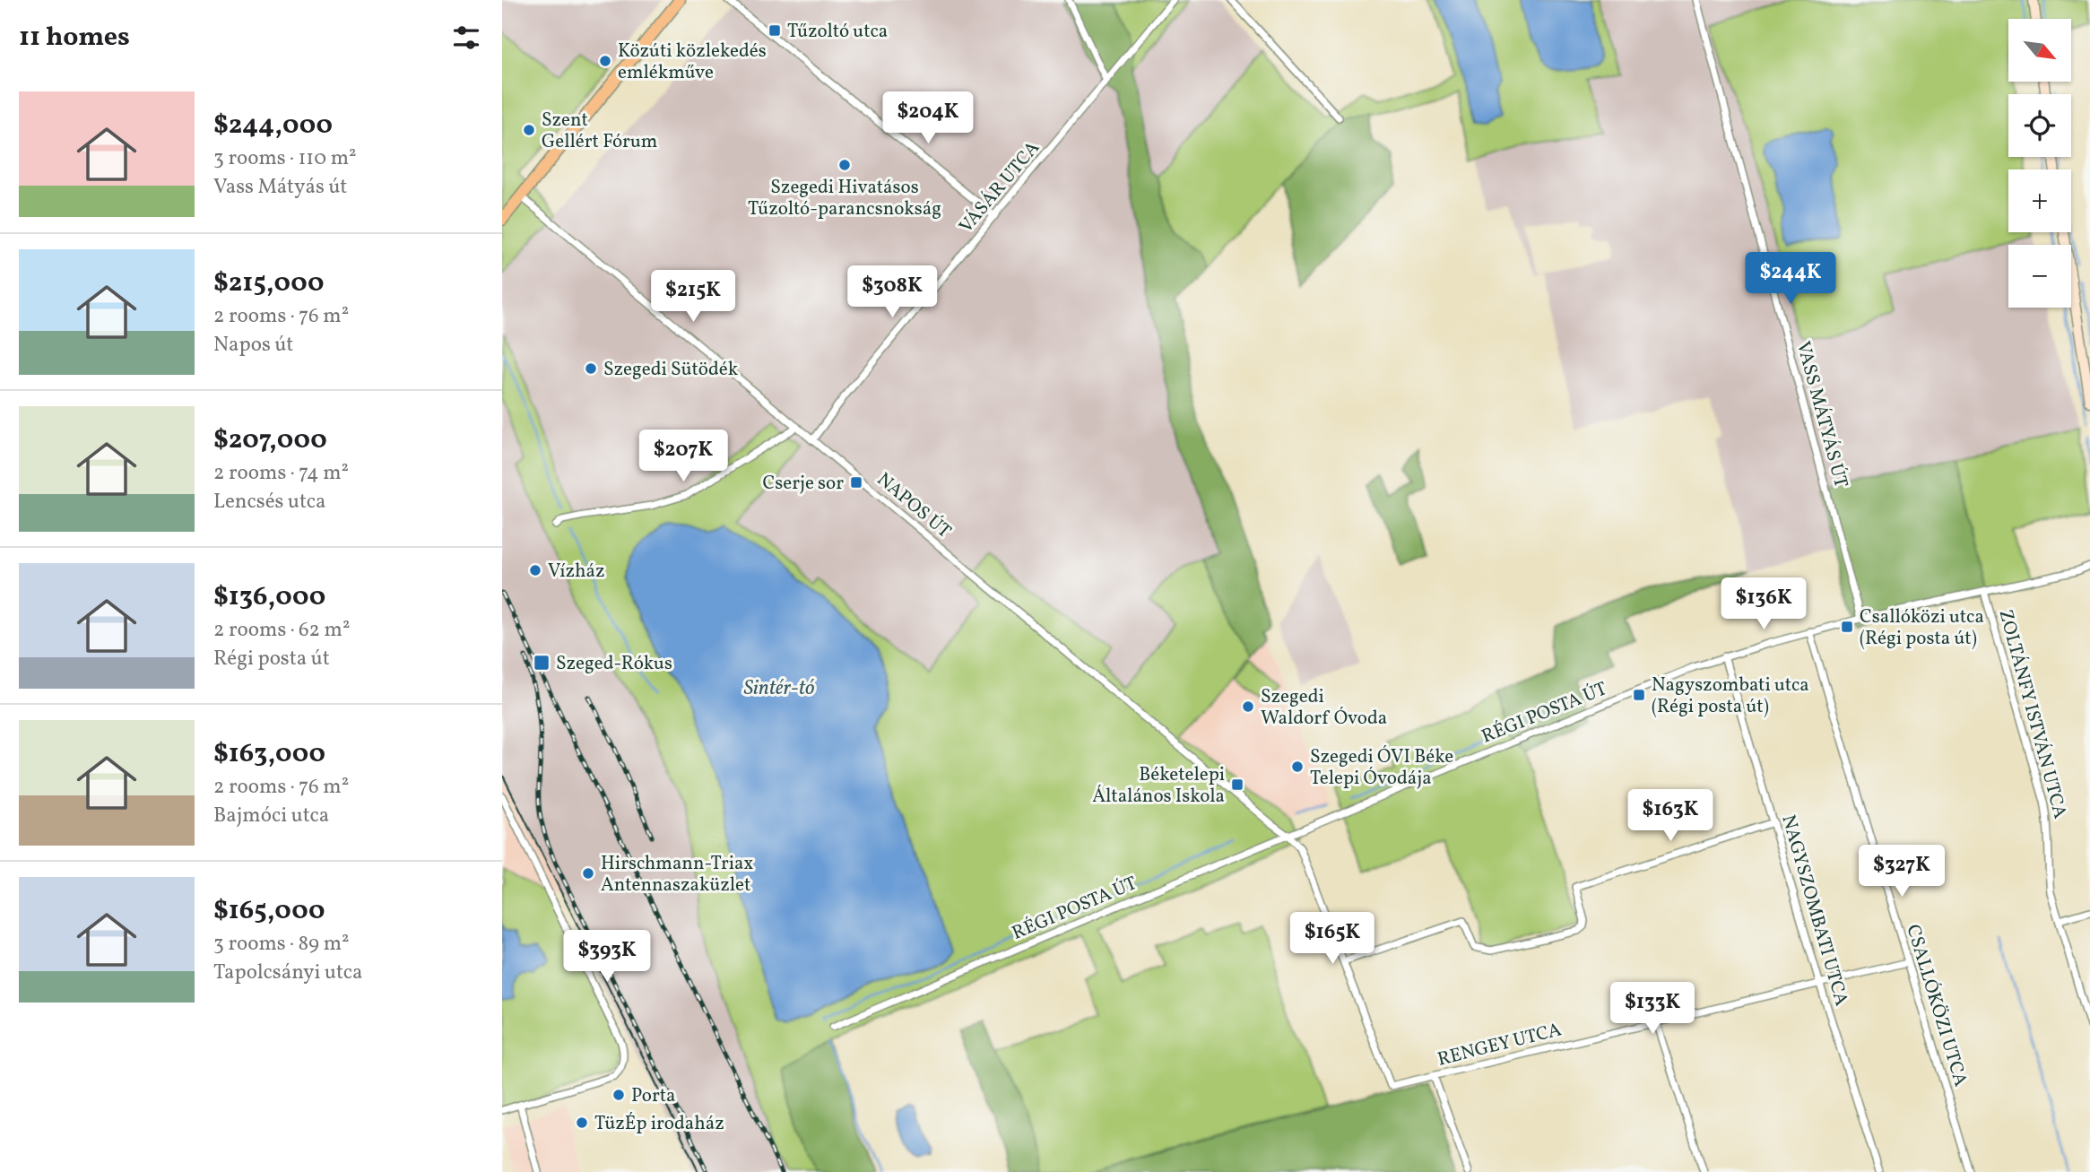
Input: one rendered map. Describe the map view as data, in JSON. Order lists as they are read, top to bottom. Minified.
{"streets":{"street":["VÁSÁR UTCA","VASS MÁTYÁS ÚT","NAPOS ÚT","RÉGI POSTA ÚT","ZOLTÁNFY ISTVÁN UTCA","NAGYSZOMBATI UTCA","CSALLÓKÖZI UTCA","RENGEY UTCA"]},"crossings":[["VÁSÁR UTCA","NAPOS ÚT"],["VASS MÁTYÁS ÚT","RÉGI POSTA ÚT"],["NAPOS ÚT","RÉGI POSTA ÚT"],["RÉGI POSTA ÚT","ZOLTÁNFY ISTVÁN UTCA"],["RÉGI POSTA ÚT","NAGYSZOMBATI UTCA"],["RÉGI POSTA ÚT","CSALLÓKÖZI UTCA"],["NAGYSZOMBATI UTCA","RENGEY UTCA"],["CSALLÓKÖZI UTCA","RENGEY UTCA"]],"water":["Sintér-tó"],"places":{"transit":["Tűzoltó utca","Cserje sor","Csallóközi utca (Régi posta út)","Szeged-Rókus","Nagyszombati utca (Régi posta út)","Béketelepi Általános Iskola"],"other":["Közúti közlekedés emlékműve","Szent Gellért Fórum","Szegedi Hivatásos Tűzoltó-parancsnokság","Szegedi Sütödék","Vízház","Szegedi Waldorf Óvoda","Szegedi ÓVI Béke Telepi Óvodája","Hirschmann-Triax Antennaszaküzlet","Porta","TüzÉp irodaház"]},"north":"bottom right","page":{"heading":"11 homes","map_buttons":["+","−"],"list":[{"name":"$244,000","note":"3 rooms · 110 m² · Vass Mátyás út"},{"name":"$215,000","note":"2 rooms · 76 m² · Napos út"},{"name":"$207,000","note":"2 rooms · 74 m² · Lencsés utca"},{"name":"$136,000","note":"2 rooms · 62 m² · Régi posta út"},{"name":"$163,000","note":"2 rooms · 76 m² · Bajmóci utca"},{"name":"$165,000","note":"3 rooms · 89 m² · Tapolcsányi utca"}],"price":["$204K","$244K","$308K","$215K","$207K","$136K","$163K","$327K","$165K","$393K","$133K"]}}
